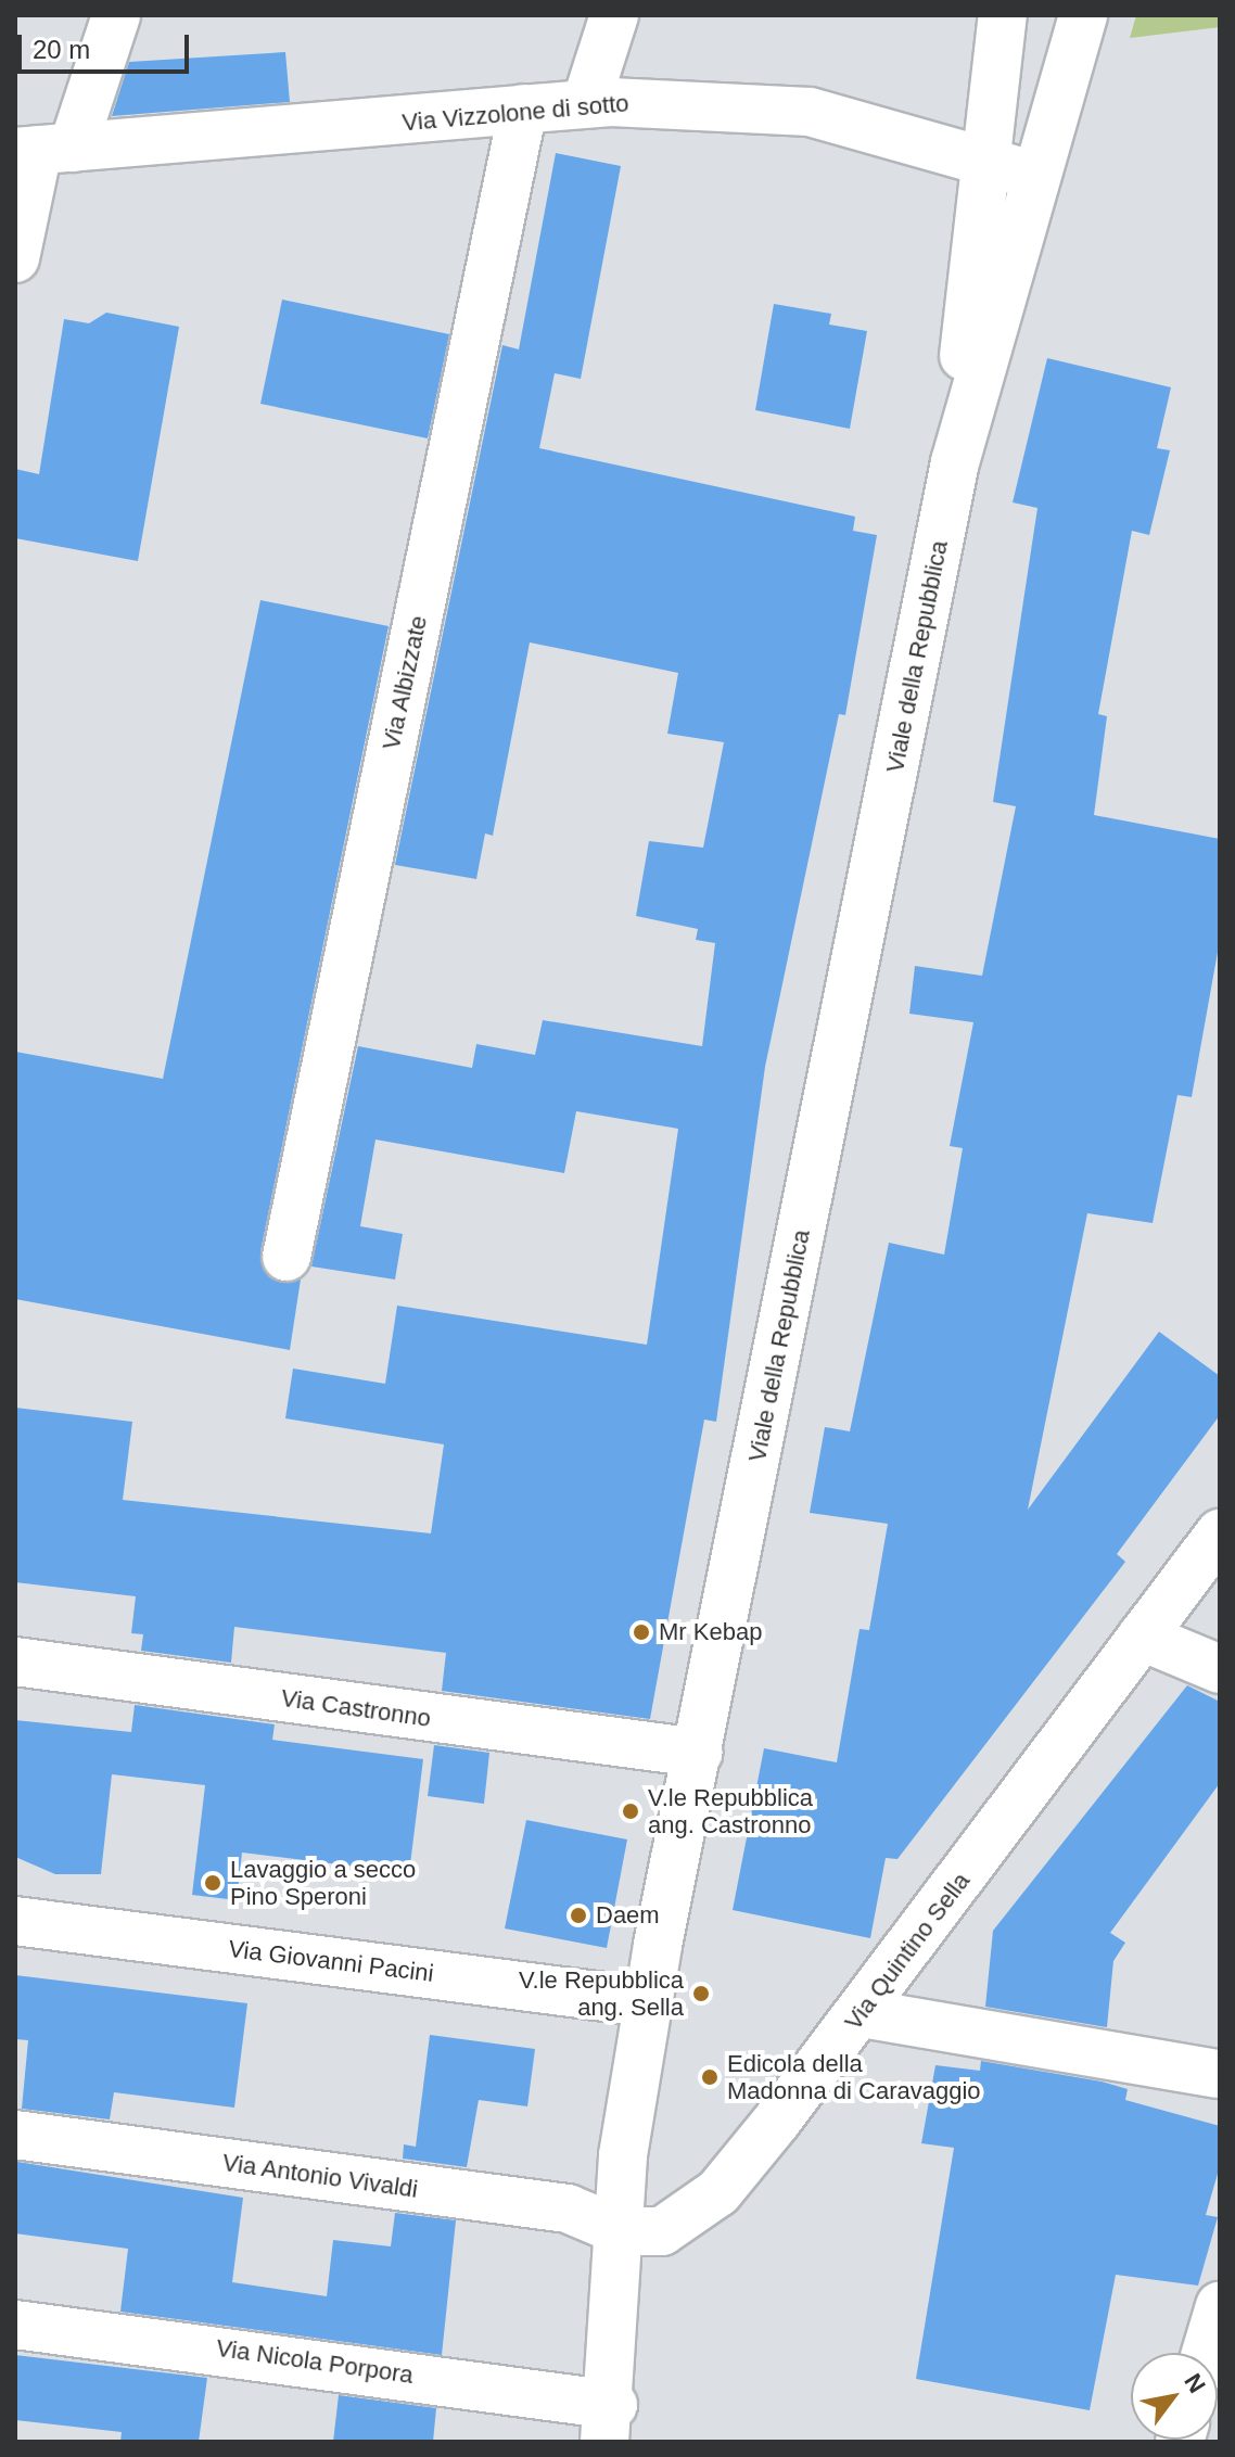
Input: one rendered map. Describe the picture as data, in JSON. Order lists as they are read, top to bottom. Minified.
{"streets":{"street":["Via Vizzolone di sotto","Viale della Repubblica","Via Albizzate","Via Castronno","Via Quintino Sella","Via Giovanni Pacini","Via Antonio Vivaldi","Via Nicola Porpora"]},"crossings":[["Via Vizzolone di sotto","Viale della Repubblica"],["Via Vizzolone di sotto","Via Albizzate"],["Viale della Repubblica","Via Castronno"],["Viale della Repubblica","Via Quintino Sella"],["Viale della Repubblica","Via Giovanni Pacini"],["Viale della Repubblica","Via Antonio Vivaldi"],["Via Quintino Sella","Via Antonio Vivaldi"]],"places":["Mr Kebap","V.le Repubblica ang. Castronno","Lavaggio a secco Pino Speroni","Daem","V.le Repubblica ang. Sella","Edicola della Madonna di Caravaggio"],"scale_bar":"20 m","north":"top right"}
